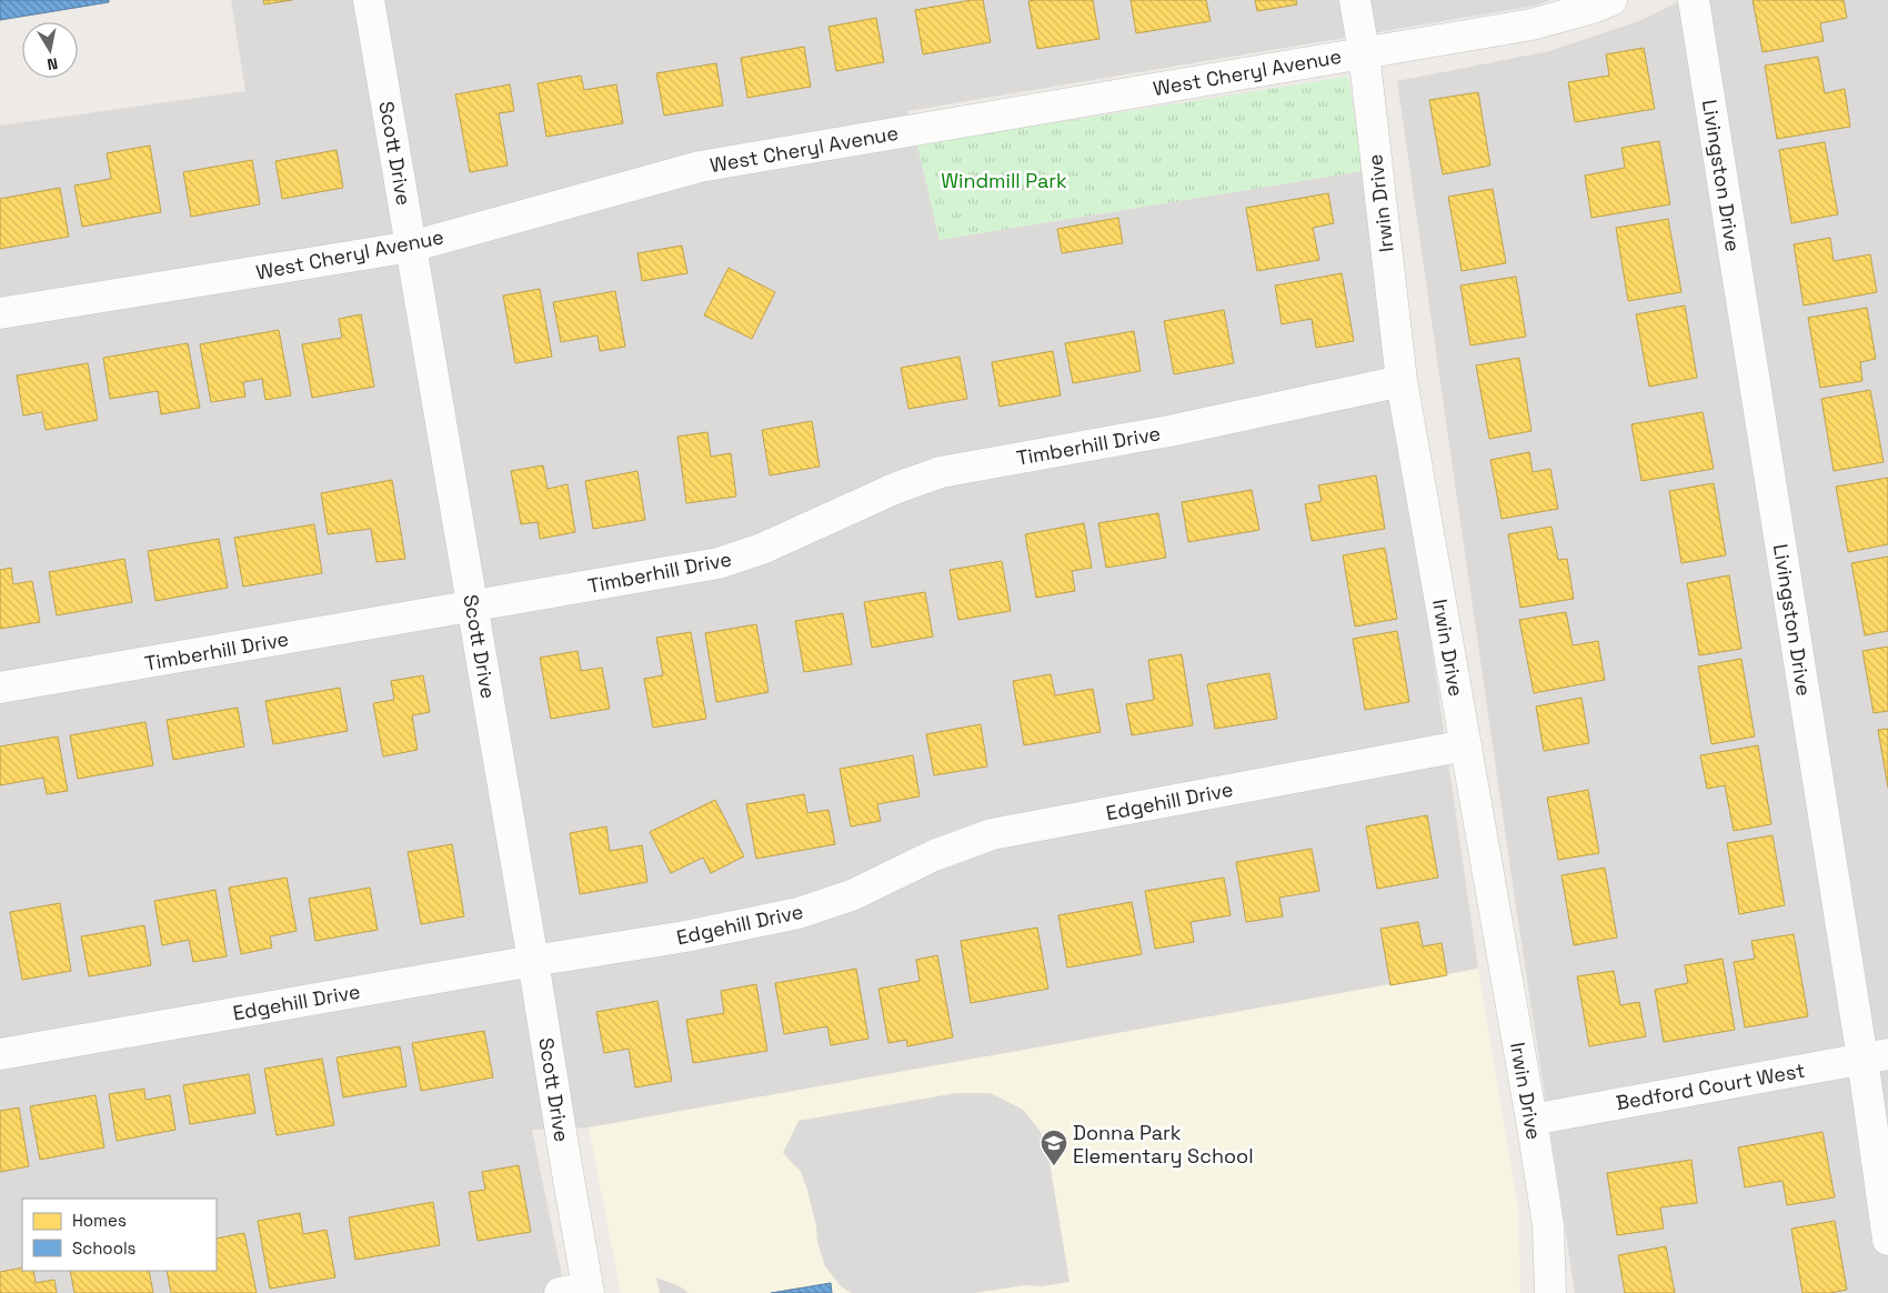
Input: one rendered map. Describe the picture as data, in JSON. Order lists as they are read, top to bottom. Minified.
{"streets":{"street":["West Cheryl Avenue","Scott Drive","Livingston Drive","Irwin Drive","Timberhill Drive","Edgehill Drive","Bedford Court West"]},"crossings":[["West Cheryl Avenue","Scott Drive"],["West Cheryl Avenue","Irwin Drive"],["Scott Drive","Timberhill Drive"],["Scott Drive","Edgehill Drive"],["Livingston Drive","Bedford Court West"],["Irwin Drive","Timberhill Drive"],["Irwin Drive","Edgehill Drive"],["Irwin Drive","Bedford Court West"]],"parks":["Windmill Park"],"places":{"school or university":["Donna Park Elementary School"]},"legend":["Homes","Schools"],"north":"bottom"}
